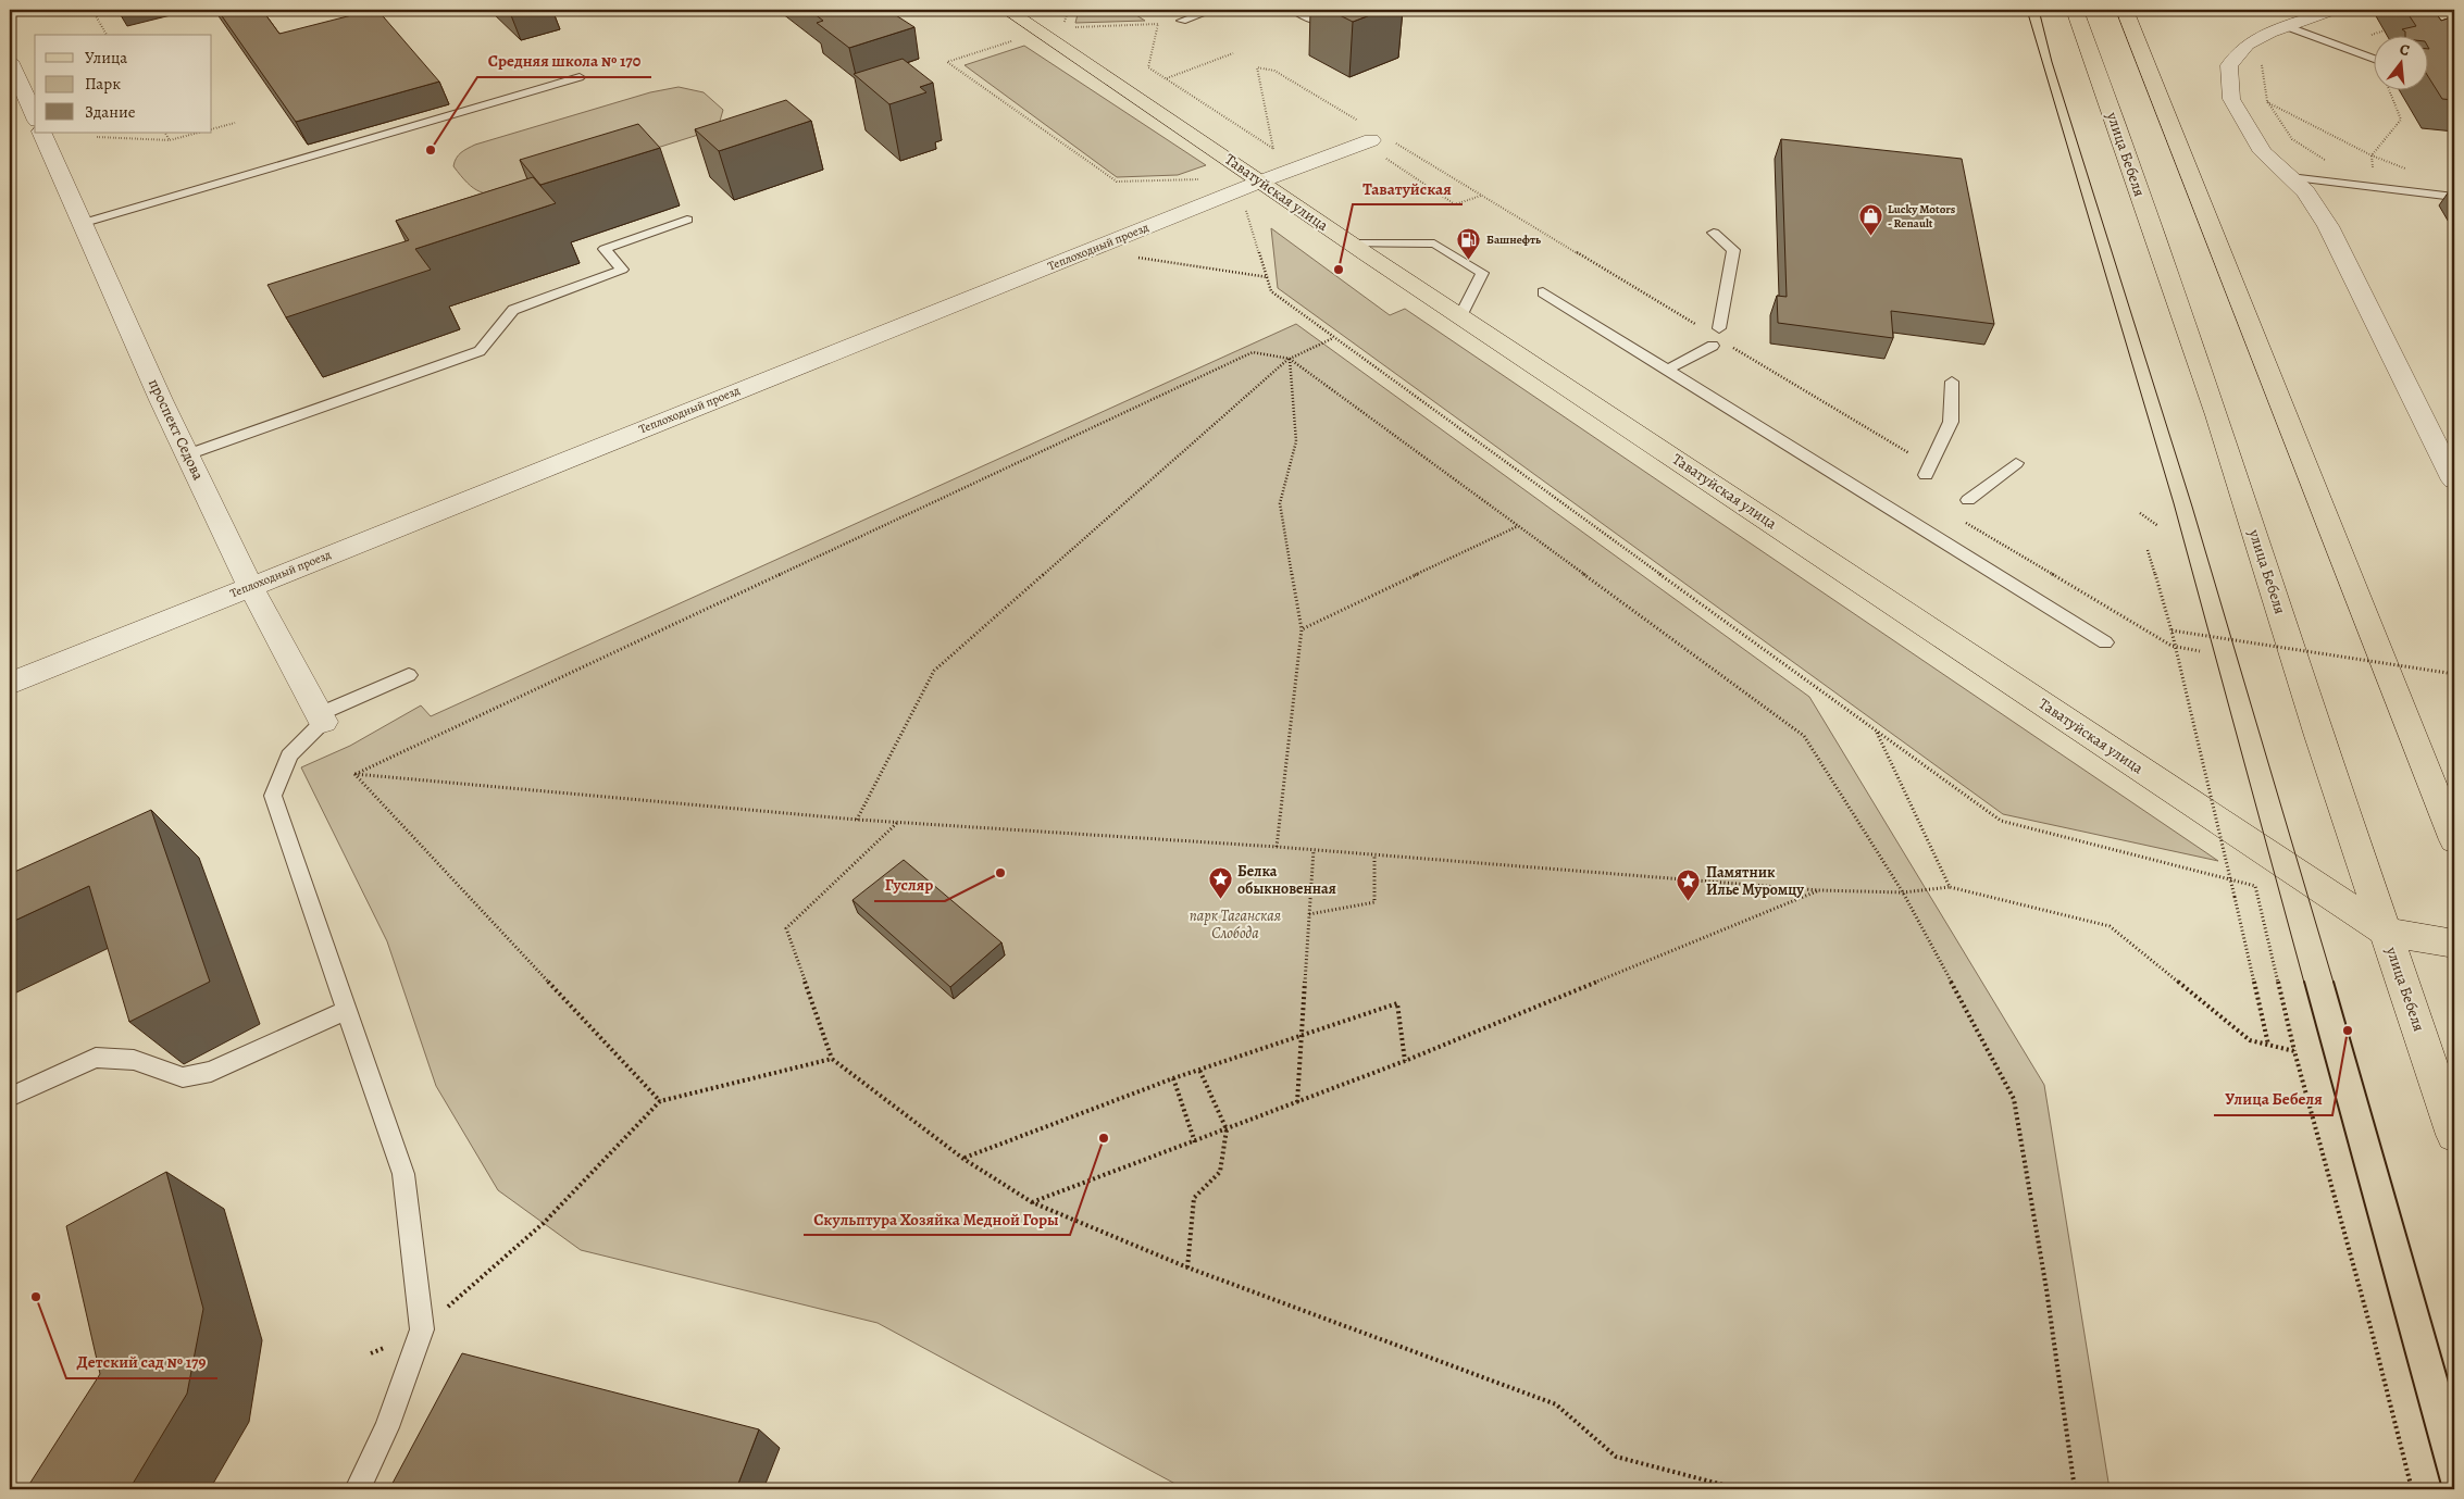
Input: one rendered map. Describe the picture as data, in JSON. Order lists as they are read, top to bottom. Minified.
{"streets":{"main road":["улица Бебеля","Таватуйская улица"],"street":["Теплоходный проезд","проспект Седова"]},"crossings":[["улица Бебеля","Таватуйская улица"],["Таватуйская улица","Теплоходный проезд"],["Теплоходный проезд","проспект Седова"]],"parks":["парк Таганская Слобода"],"places":{"other":["Средняя школа № 170","Таватуйская","Гусляр","Улица Бебеля","Скульптура Хозяйка Медной Горы","Детский сад № 179"],"shop":["Lucky Motors - Renault"],"fuel station":["Башнефть"],"place":["Белка обыкновенная","Памятник Илье Муромцу"]},"legend":["Улица","Парк","Здание"],"north":"top"}
